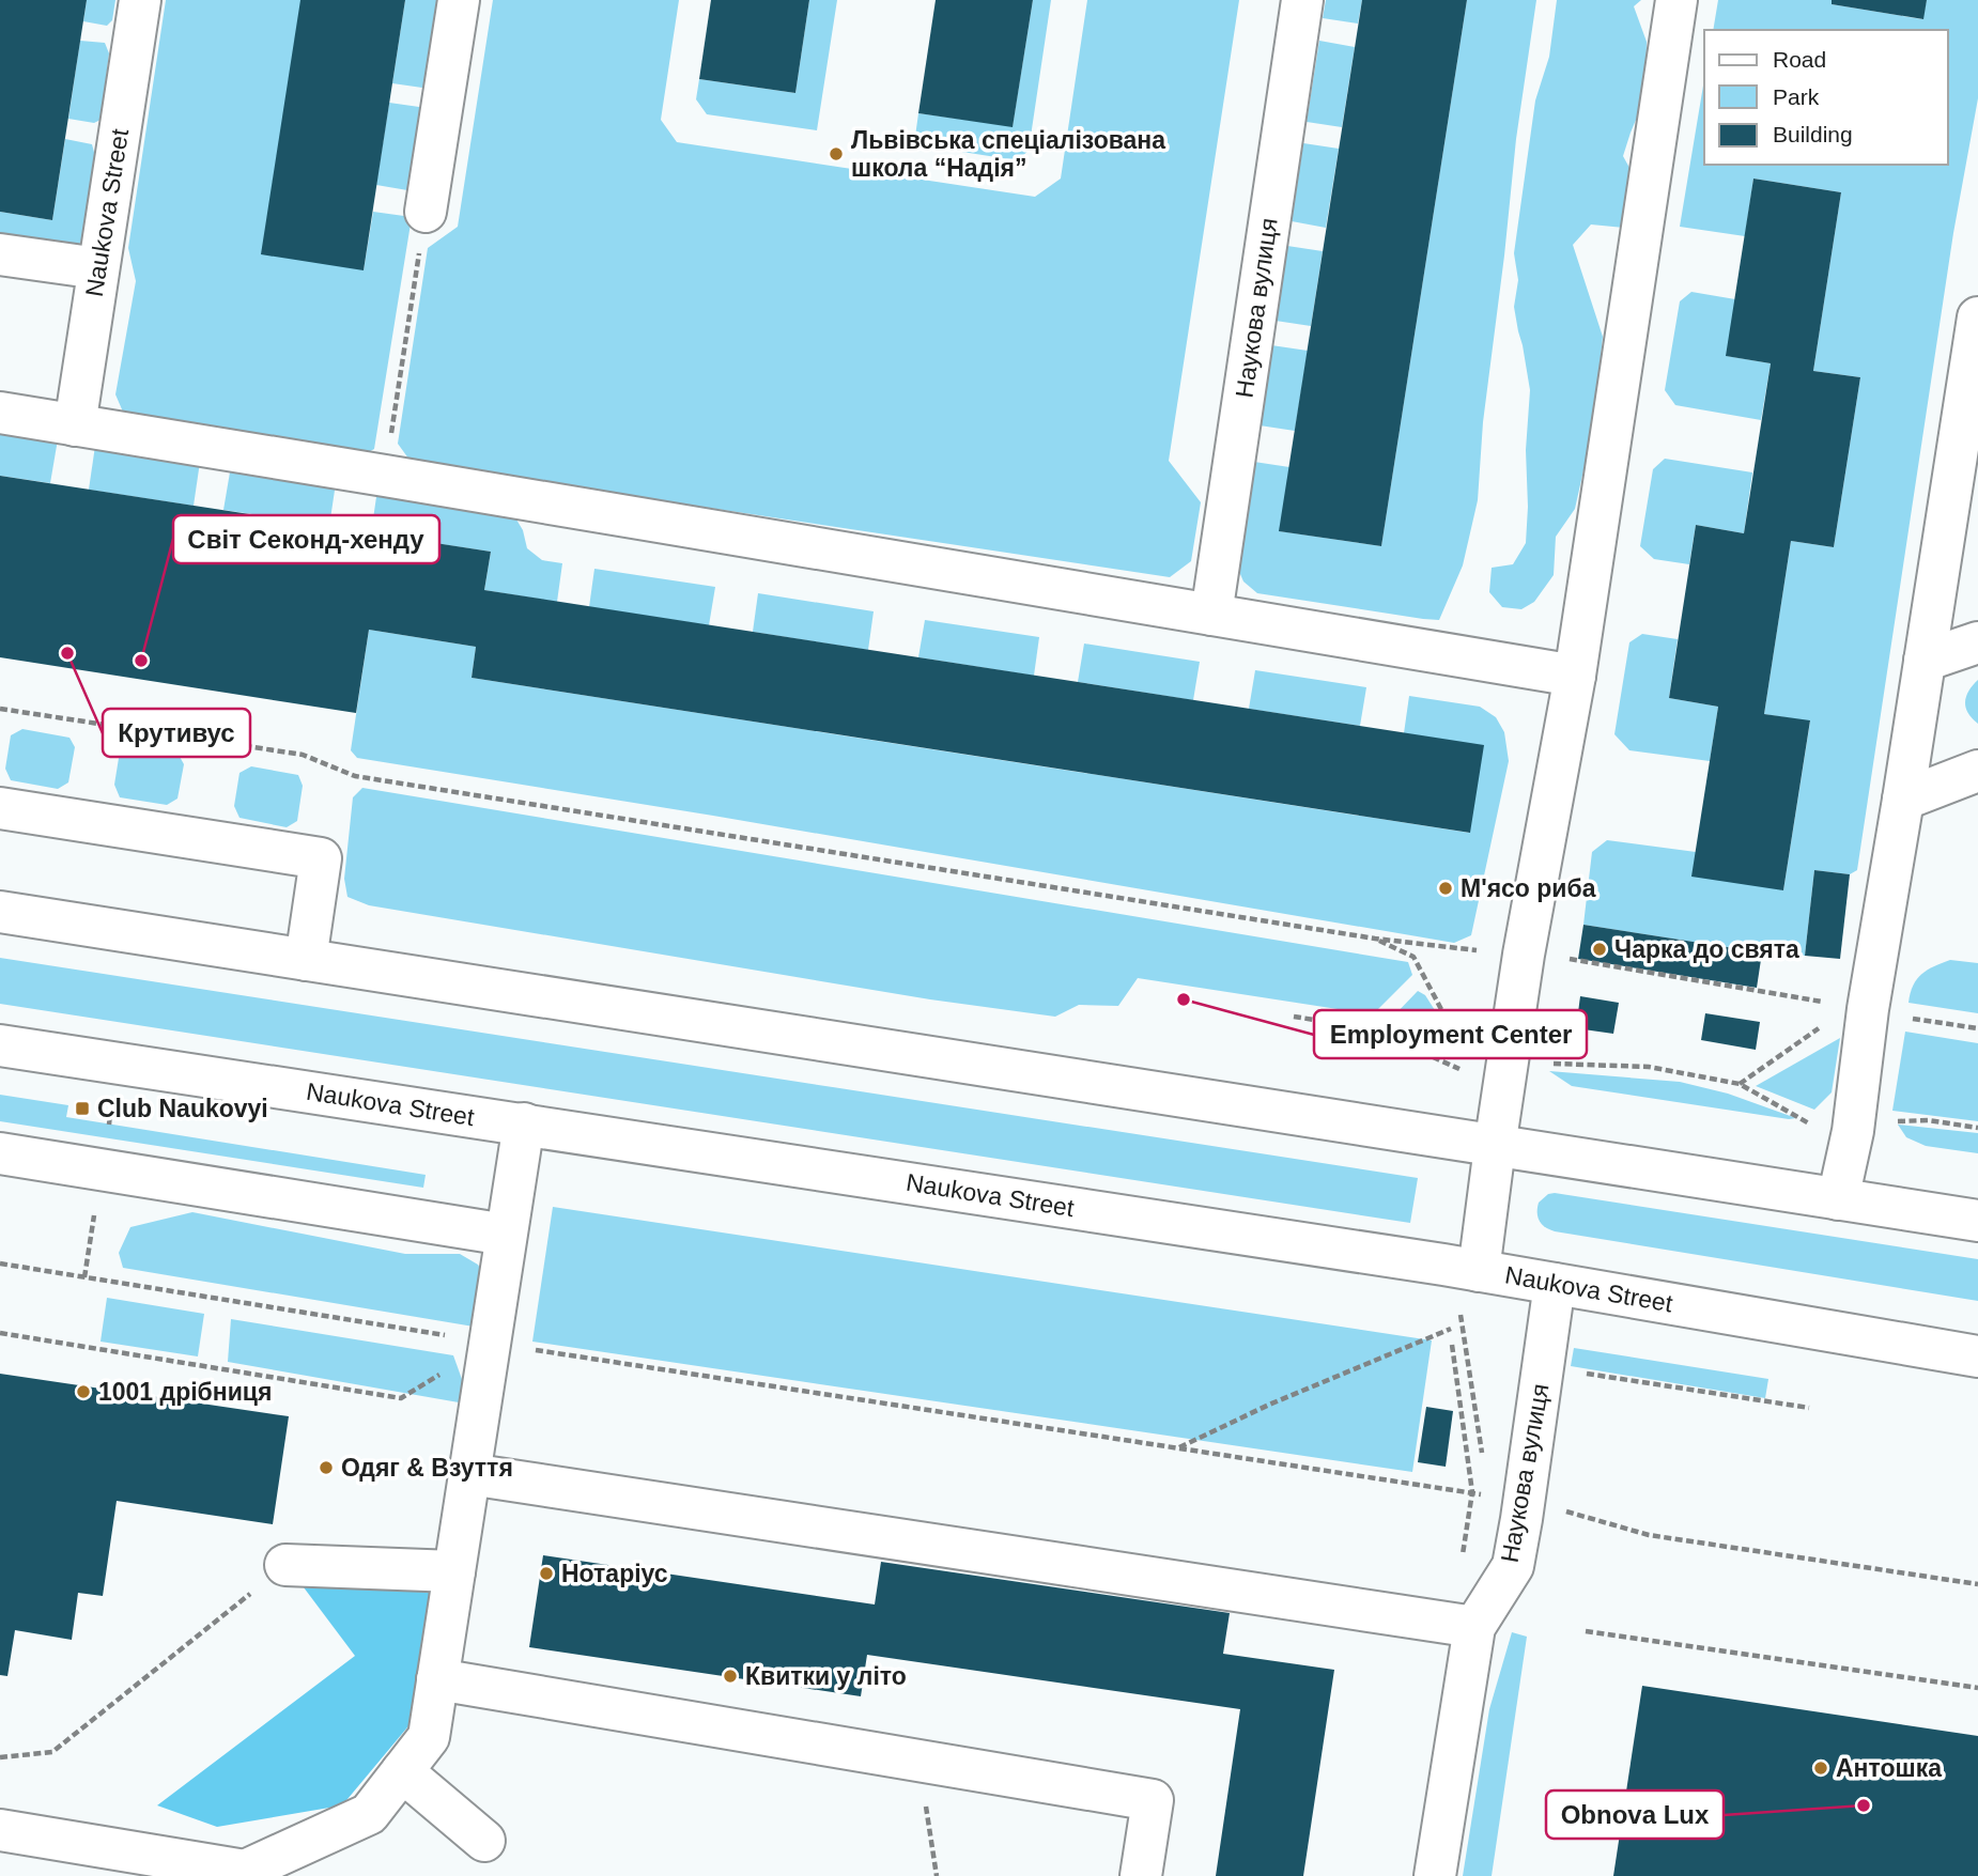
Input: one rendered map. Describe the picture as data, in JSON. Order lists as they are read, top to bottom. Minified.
{"streets":{"main road":["Naukova Street","Наукова вулиця"]},"crossings":[["Naukova Street","Наукова вулиця"]],"places":{"other":["Львівська спеціалізована школа “Надія”","Крутивус","Світ Секонд-хенду","М'ясо риба","Чарка до свята","Employment Center","1001 дрібниця","Одяг & Взуття","Нотаріус","Квитки у літо","Антошка","Obnova Lux"],"transit":["Club Naukovyi"]},"legend":["Road","Park","Building"]}
